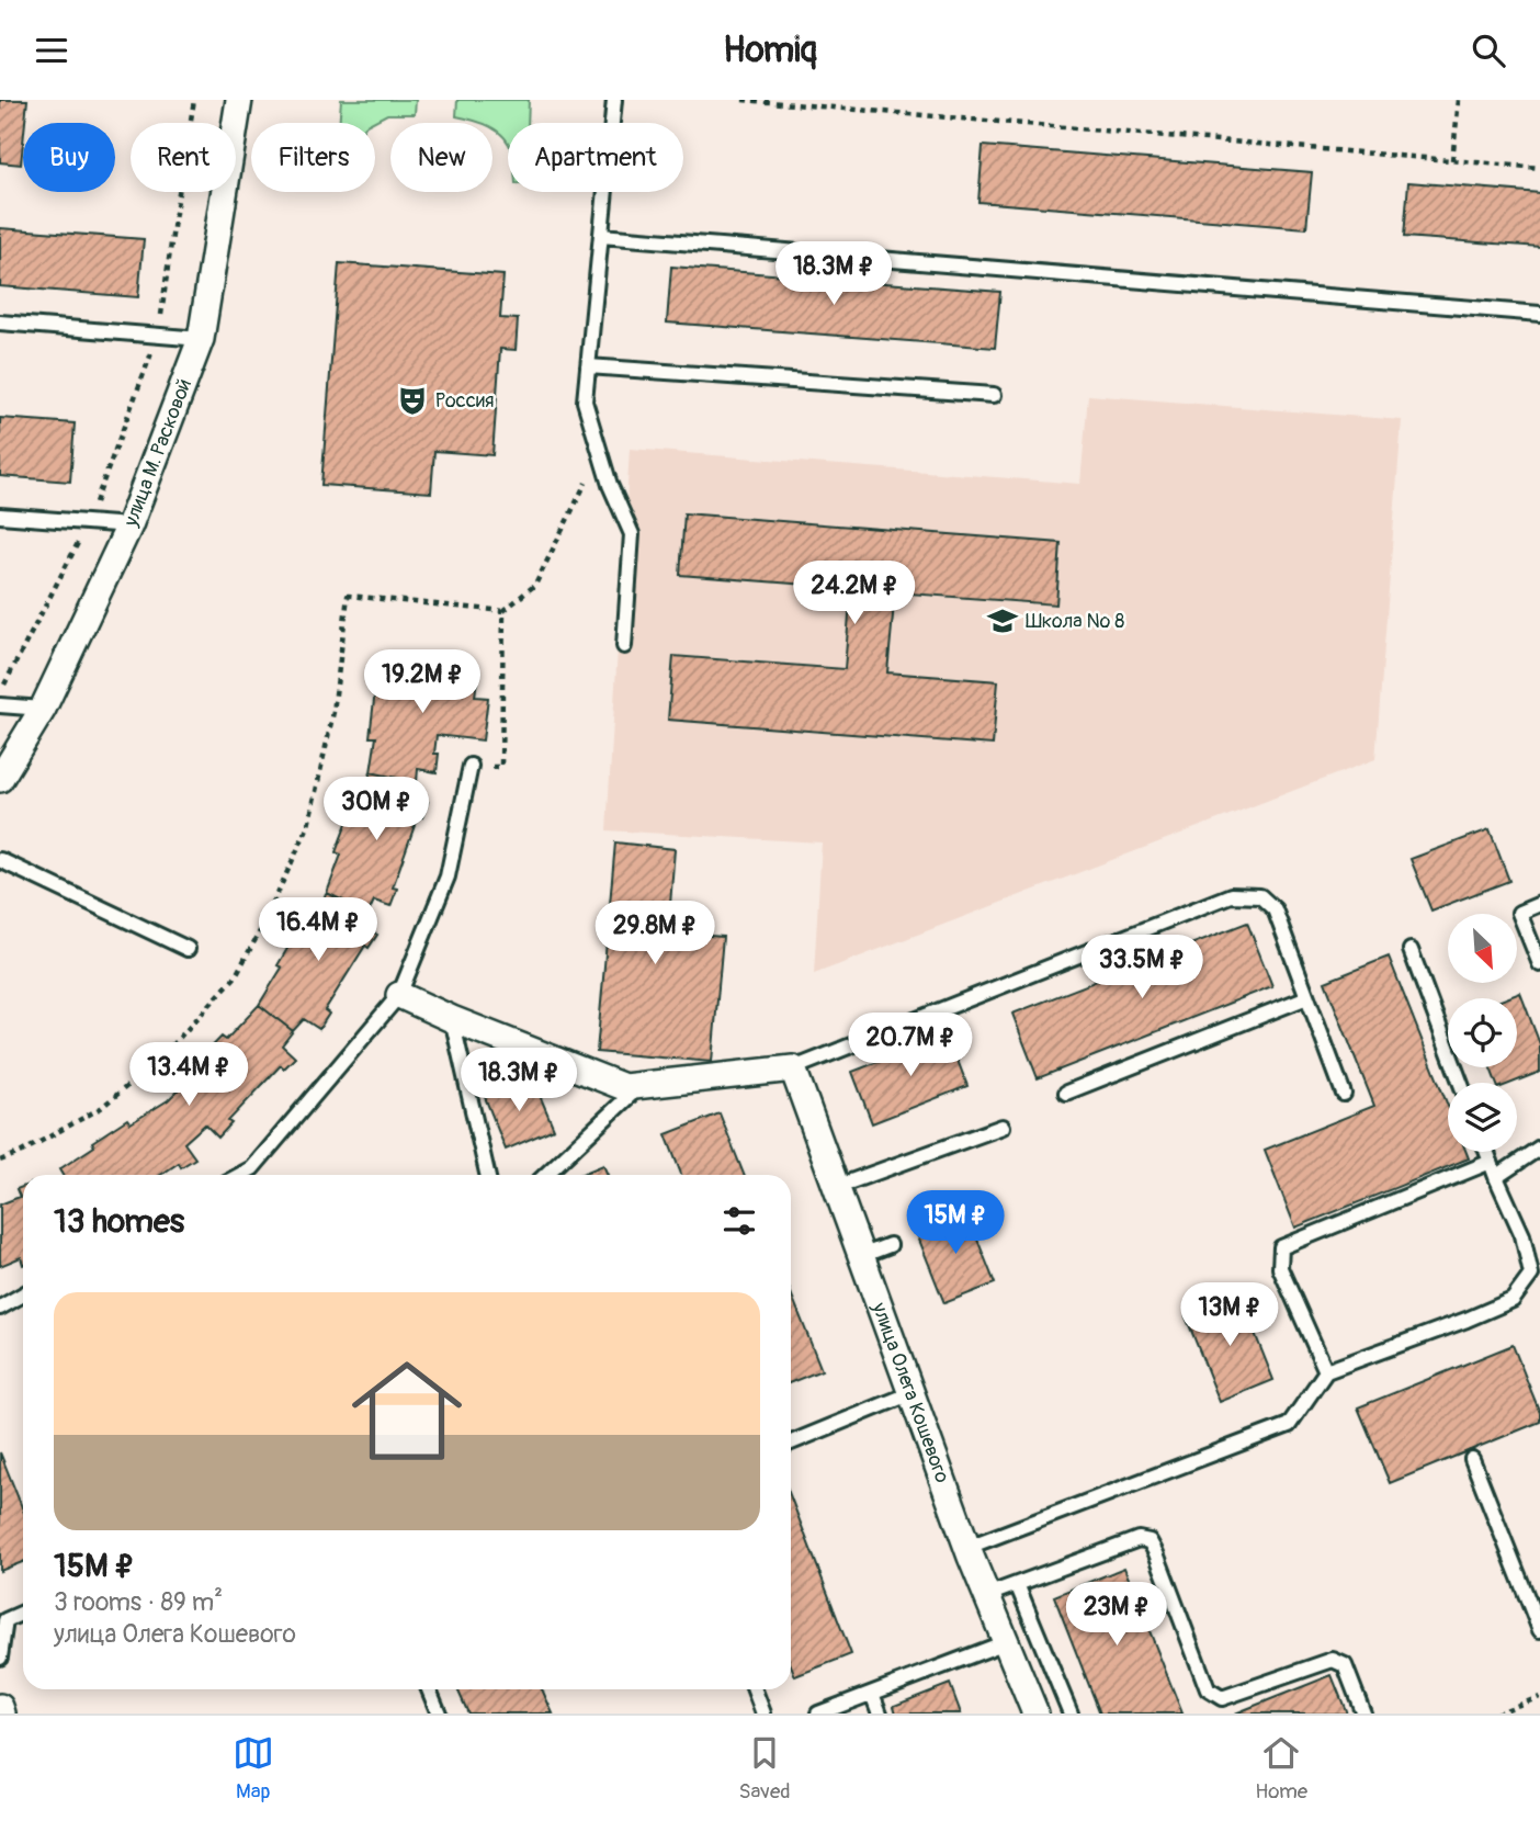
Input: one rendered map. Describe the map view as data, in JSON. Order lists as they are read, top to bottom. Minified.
{"streets":{"street":["улица М. Расковой","улица Олега Кошевого"]},"places":{"theatre":["Россия"],"school or university":["Школа № 8"]},"north":"bottom right","page":{"header":"Homiq","chip":["Buy","Rent","Filters","New","Apartment"],"price":["18.3M ₽","24.2M ₽","19.2M ₽","30M ₽","16.4M ₽","29.8M ₽","33.5M ₽","20.7M ₽","13.4M ₽","18.3M ₽","15M ₽","13M ₽","23M ₽"],"heading":"13 homes","list":[{"name":"15M ₽","note":"3 rooms · 89 m² · улица Олега Кошевого"}],"tabs":["Map","Saved","Home"]}}
